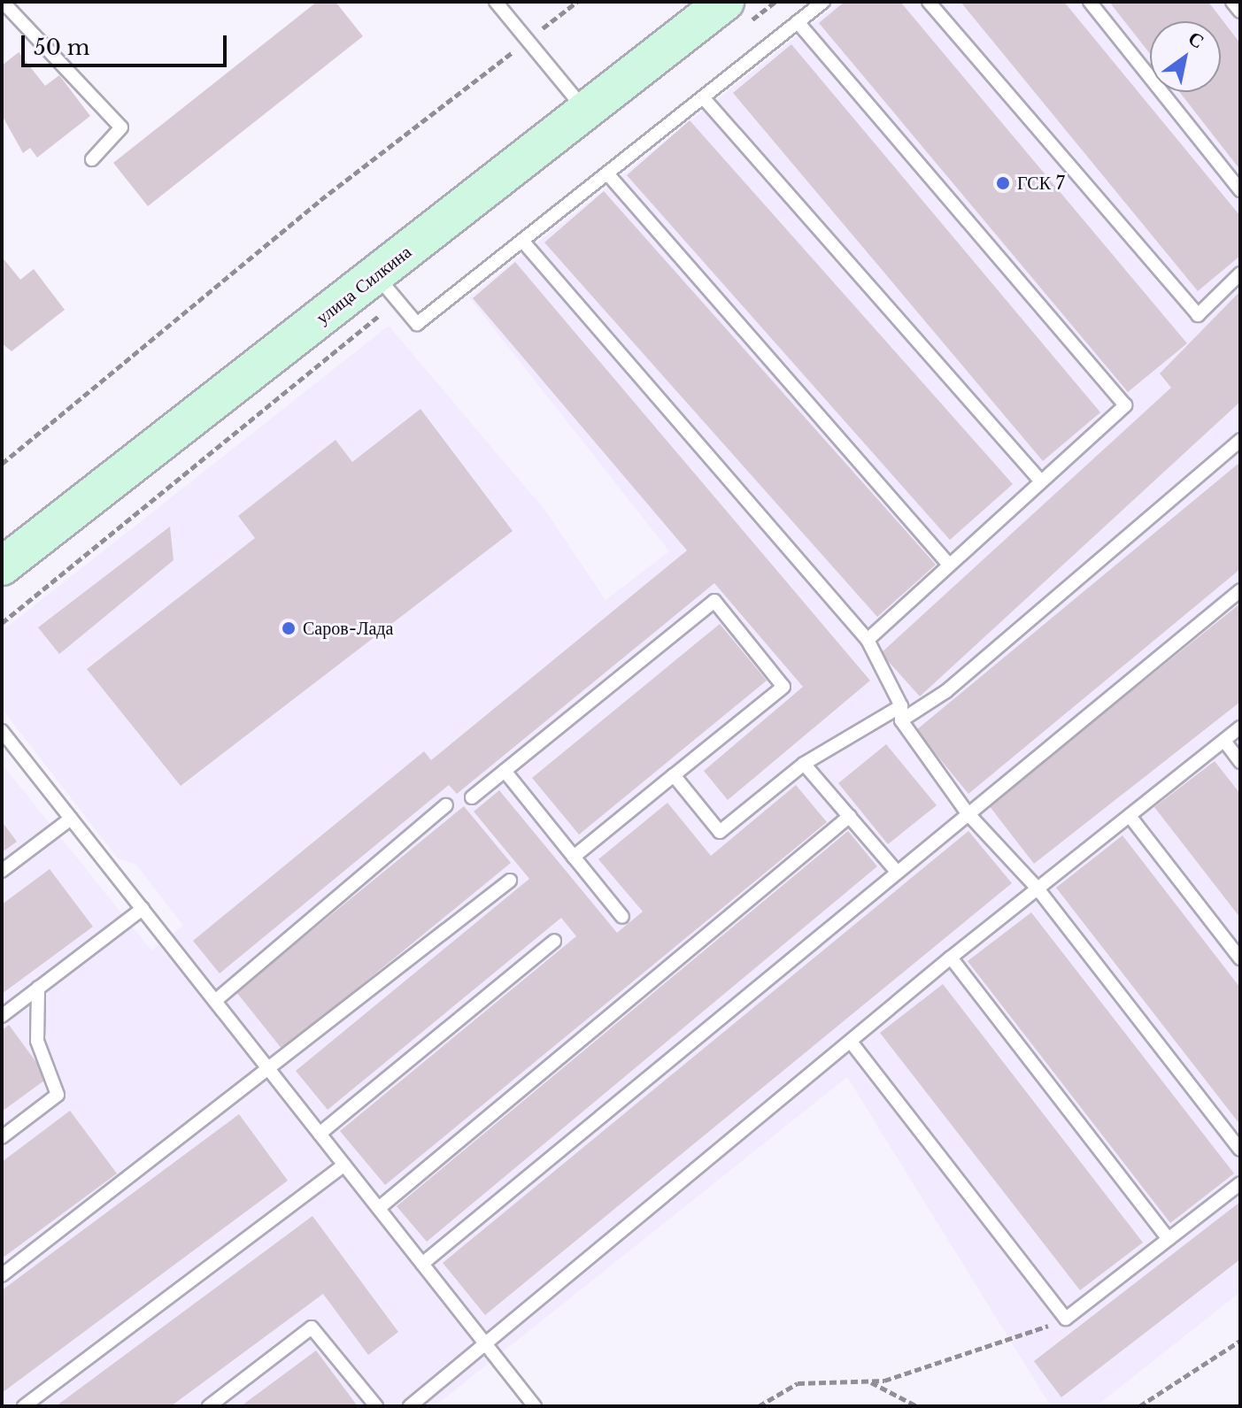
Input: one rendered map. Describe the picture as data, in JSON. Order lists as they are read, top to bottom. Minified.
{"streets":{"main road":["улица Силкина"]},"places":["ГСК 7","Саров-Лада"],"scale_bar":"50 m","north":"top right"}
